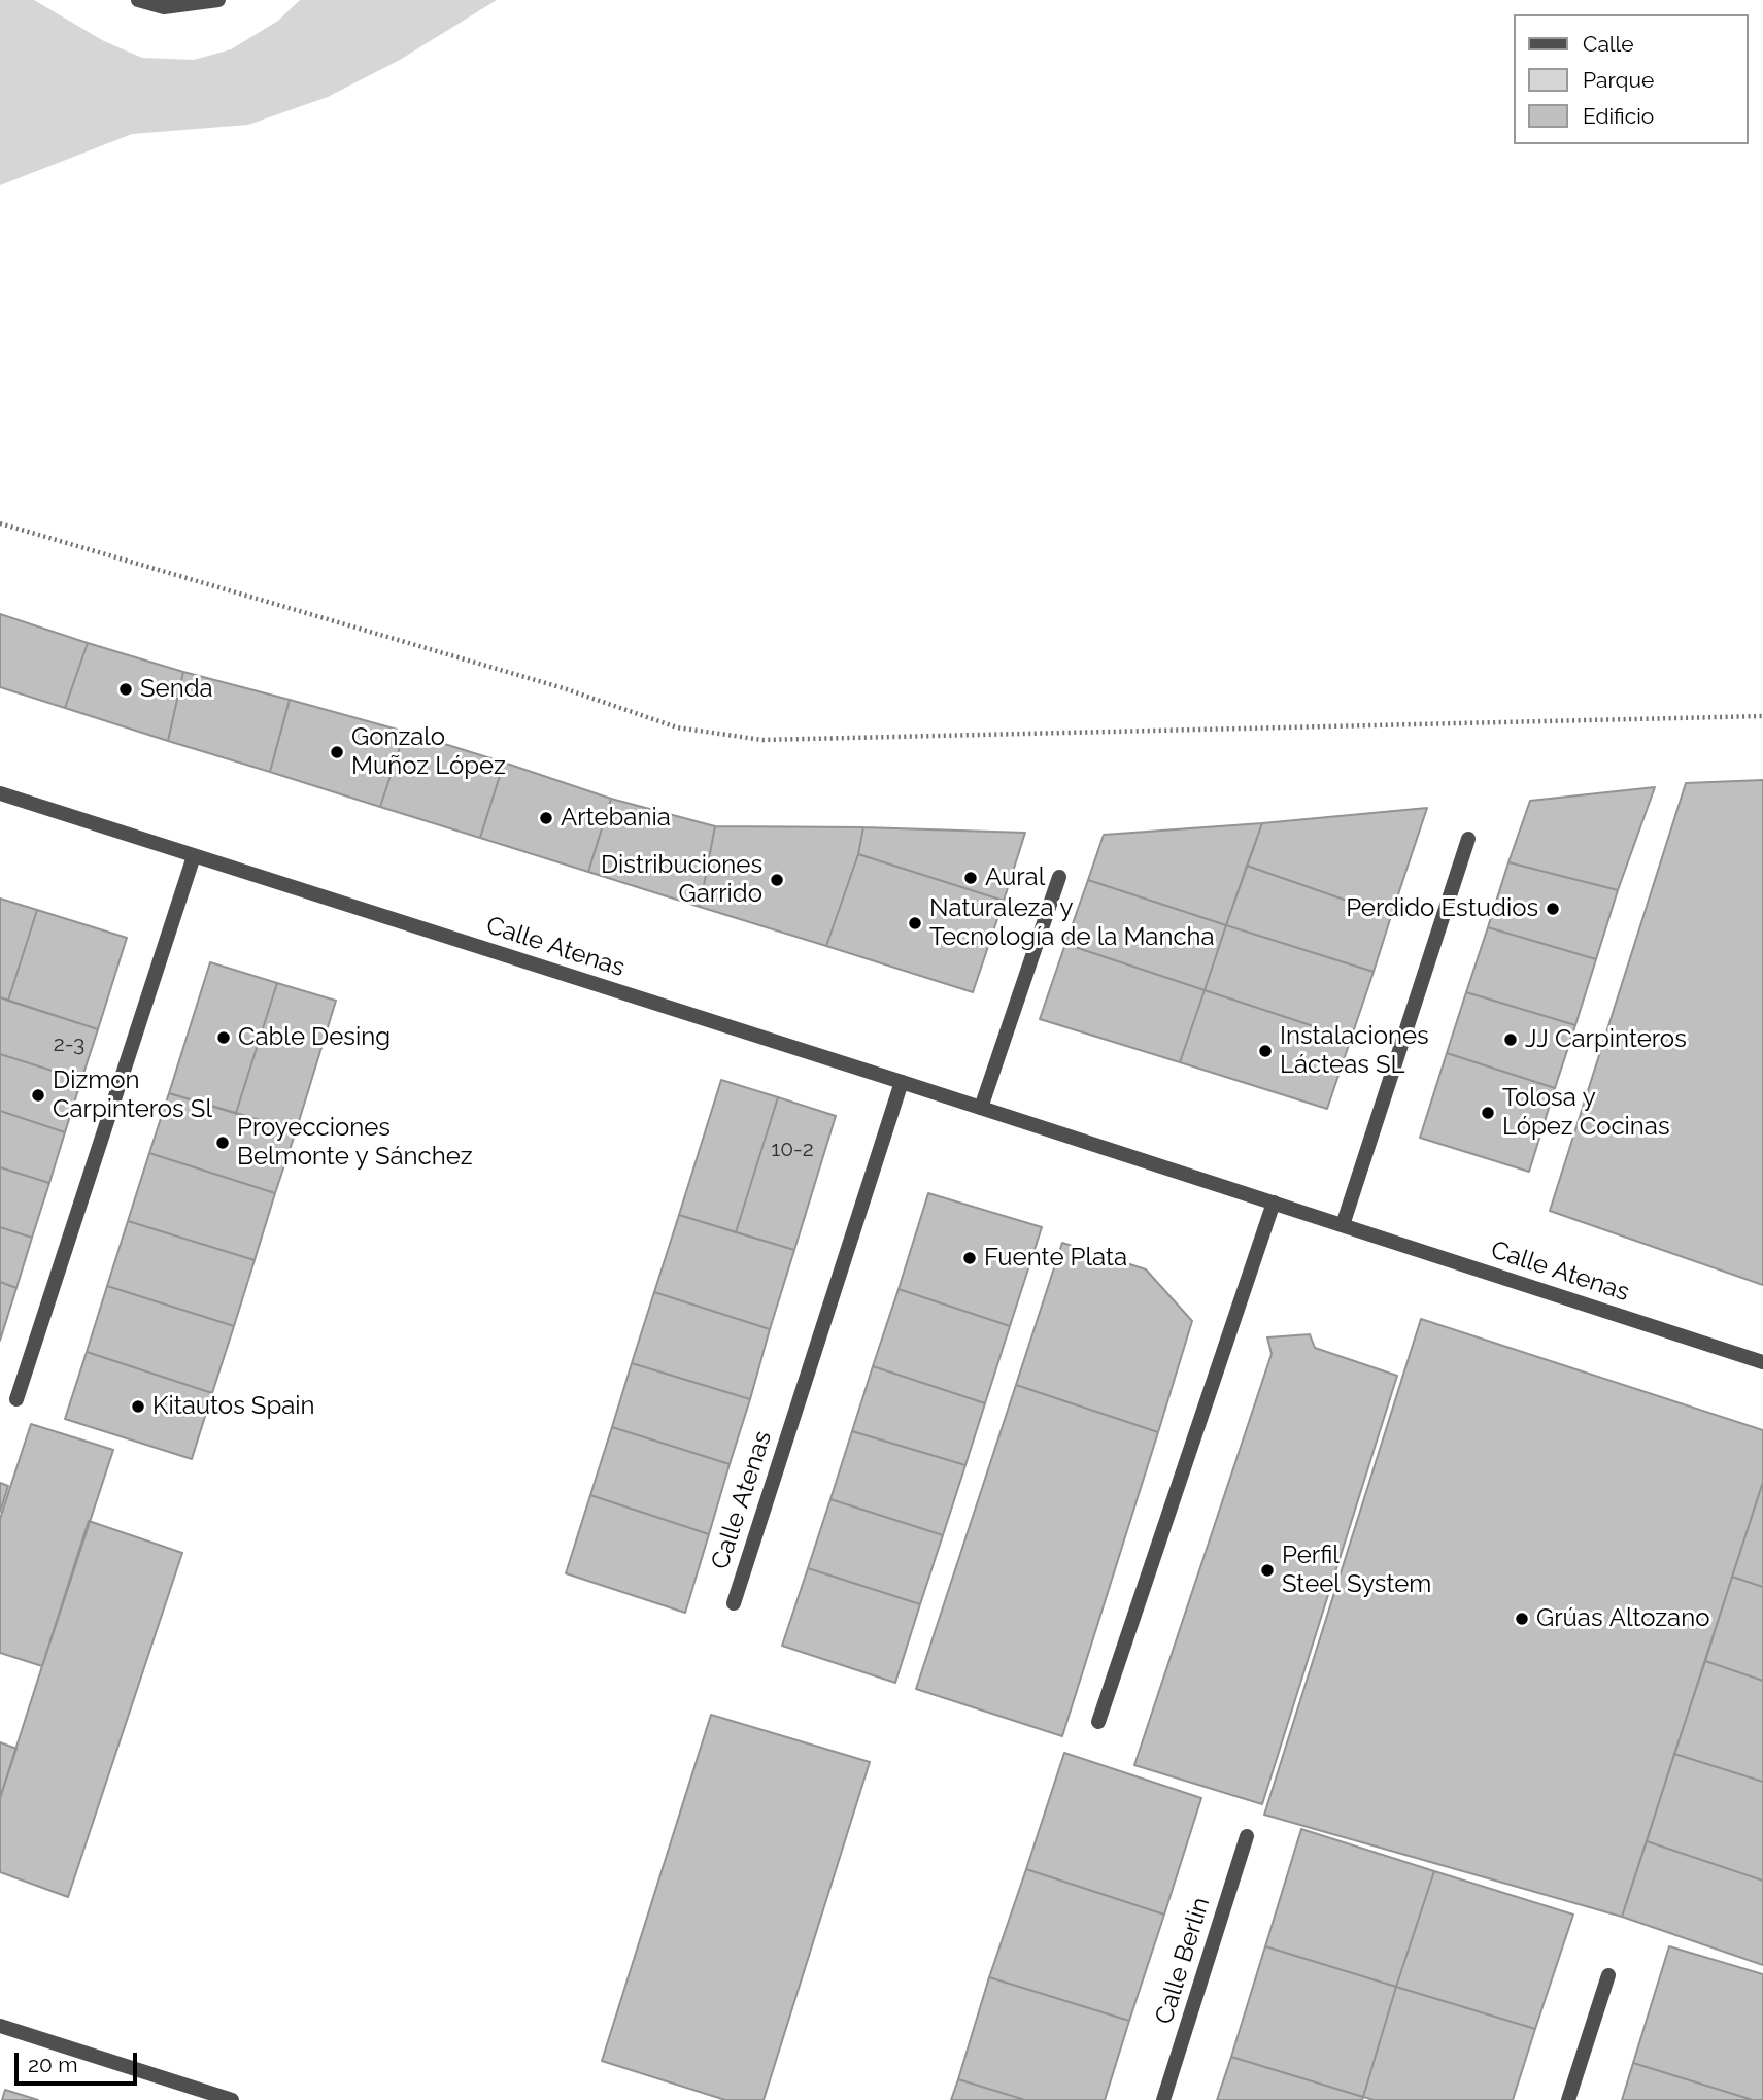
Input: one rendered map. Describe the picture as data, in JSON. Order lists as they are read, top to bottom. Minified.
{"streets":{"street":["Calle Atenas","Calle Berlin"]},"places":["Senda","Gonzalo Muñoz López","Artebania","Aural","Distribuciones Garrido","Perdido Estudios","Naturaleza y Tecnología de la Mancha","Cable Desing","JJ Carpinteros","Instalaciones Lácteas SL","Dizmon Carpinteros Sl","Tolosa y López Cocinas","Proyecciones Belmonte y Sánchez","Fuente Plata","Kitautos Spain","Perfil Steel System","Grúas Altozano"],"house_numbers":["2-3","10-2"],"legend":["Calle","Parque","Edificio"],"scale_bar":"20 m"}
